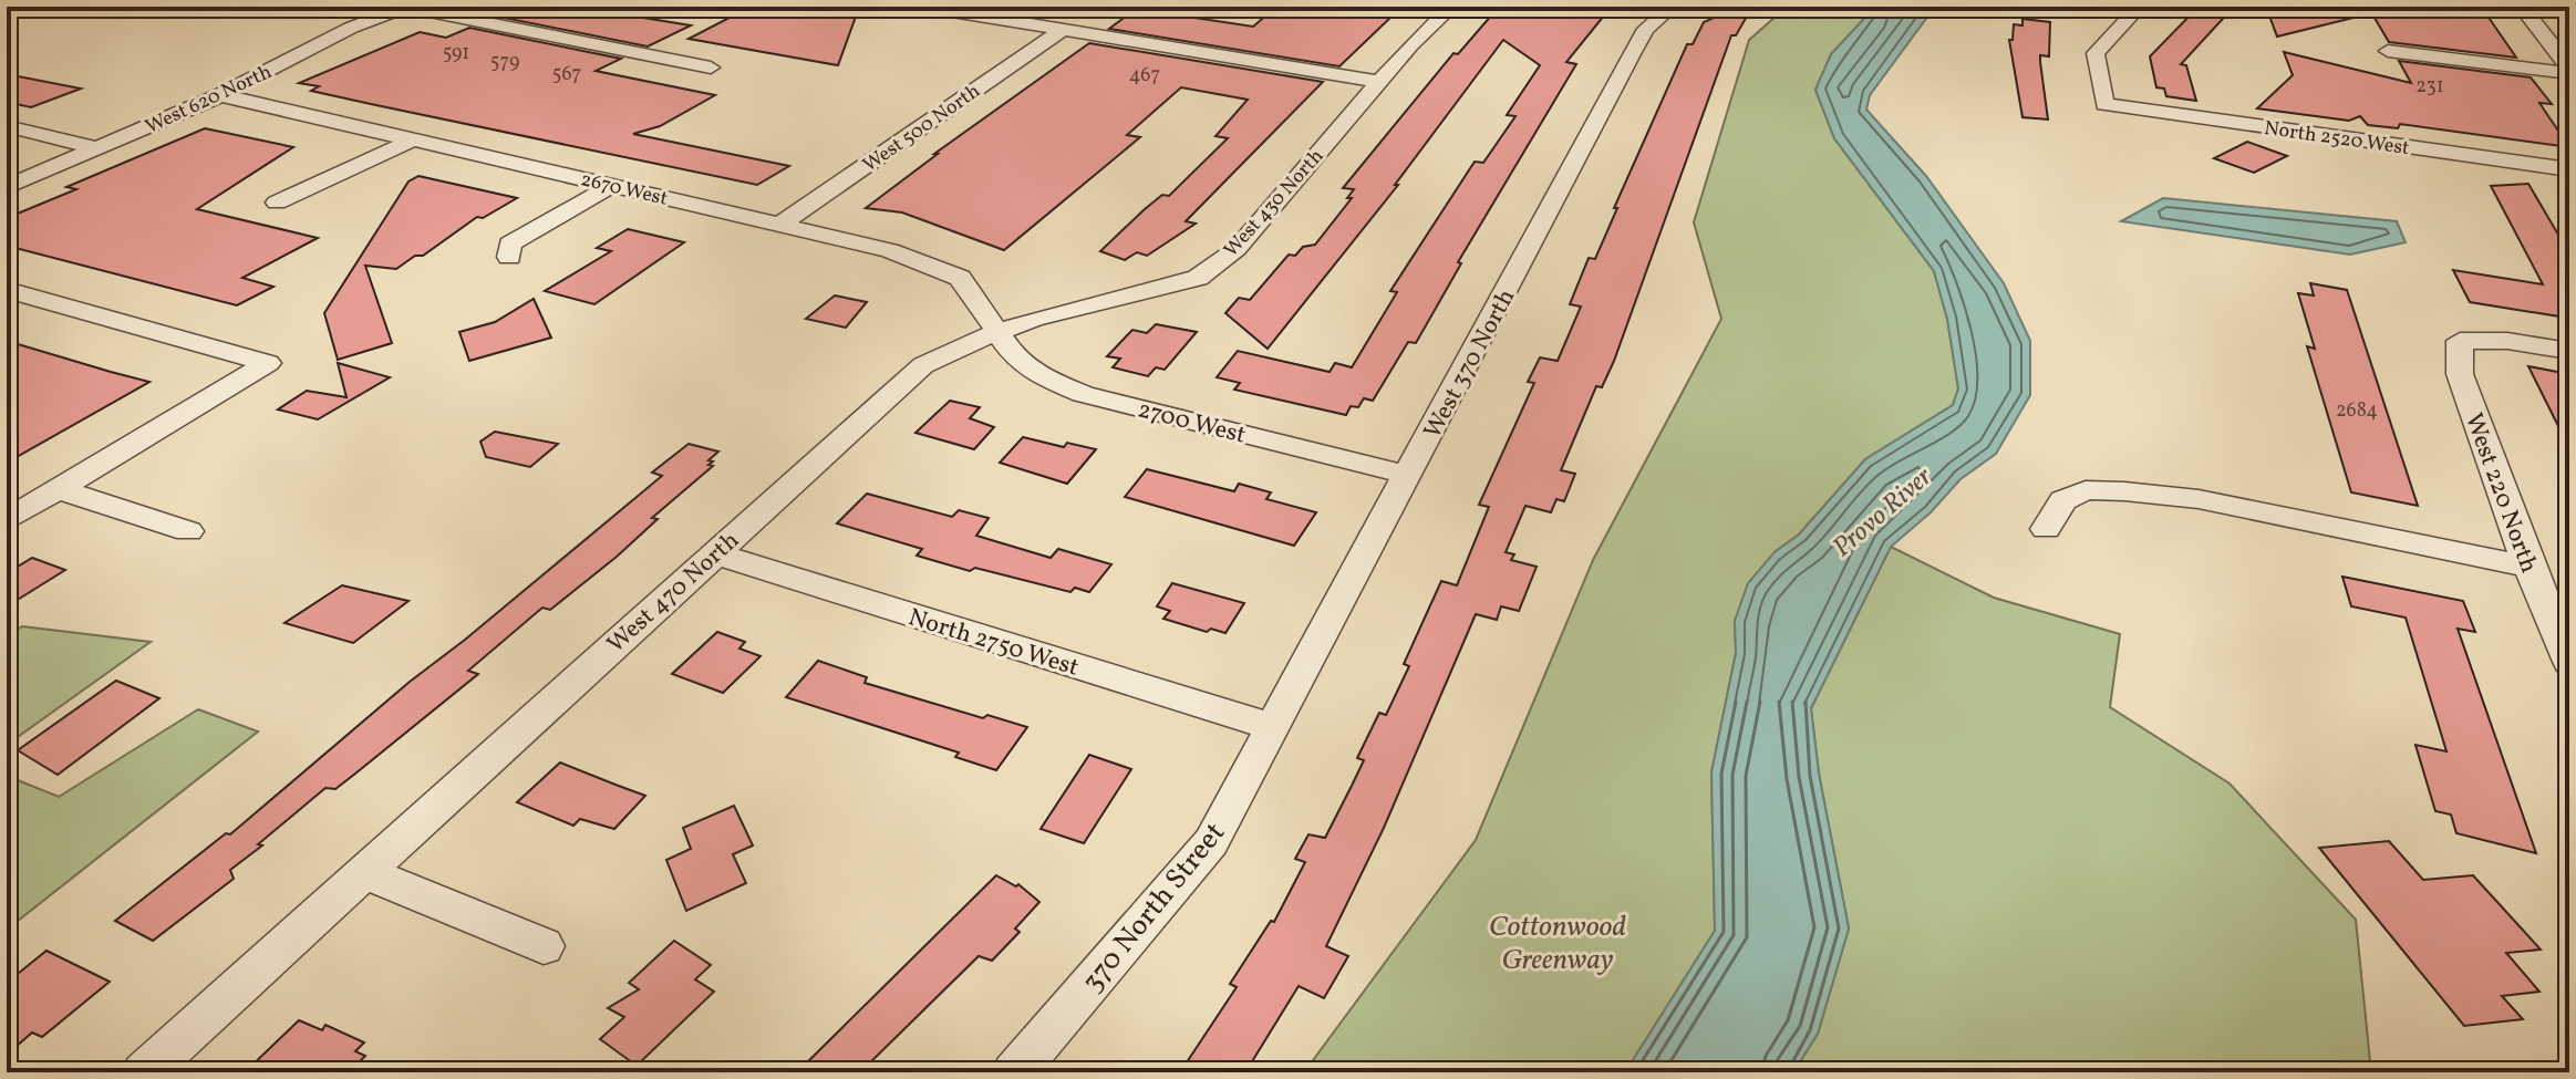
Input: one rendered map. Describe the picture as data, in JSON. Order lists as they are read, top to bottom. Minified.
{"streets":{"street":["West 620 North","West 500 North","North 2520 West","2670 West","West 430 North","West 370 North","2700 West","West 220 North","West 470 North","North 2750 West","370 North Street"]},"crossings":[["West 620 North","2670 West"],["West 500 North","2670 West"],["2670 West","West 430 North"],["2670 West","2700 West"],["2670 West","West 470 North"],["West 430 North","2700 West"],["West 430 North","West 470 North"],["West 370 North","2700 West"],["West 370 North","North 2750 West"],["West 370 North","370 North Street"],["2700 West","West 470 North"],["West 470 North","North 2750 West"],["North 2750 West","370 North Street"]],"water":["Provo River"],"parks":["Cottonwood Greenway"],"house_numbers":["591","579","567","467","231","2684"]}
